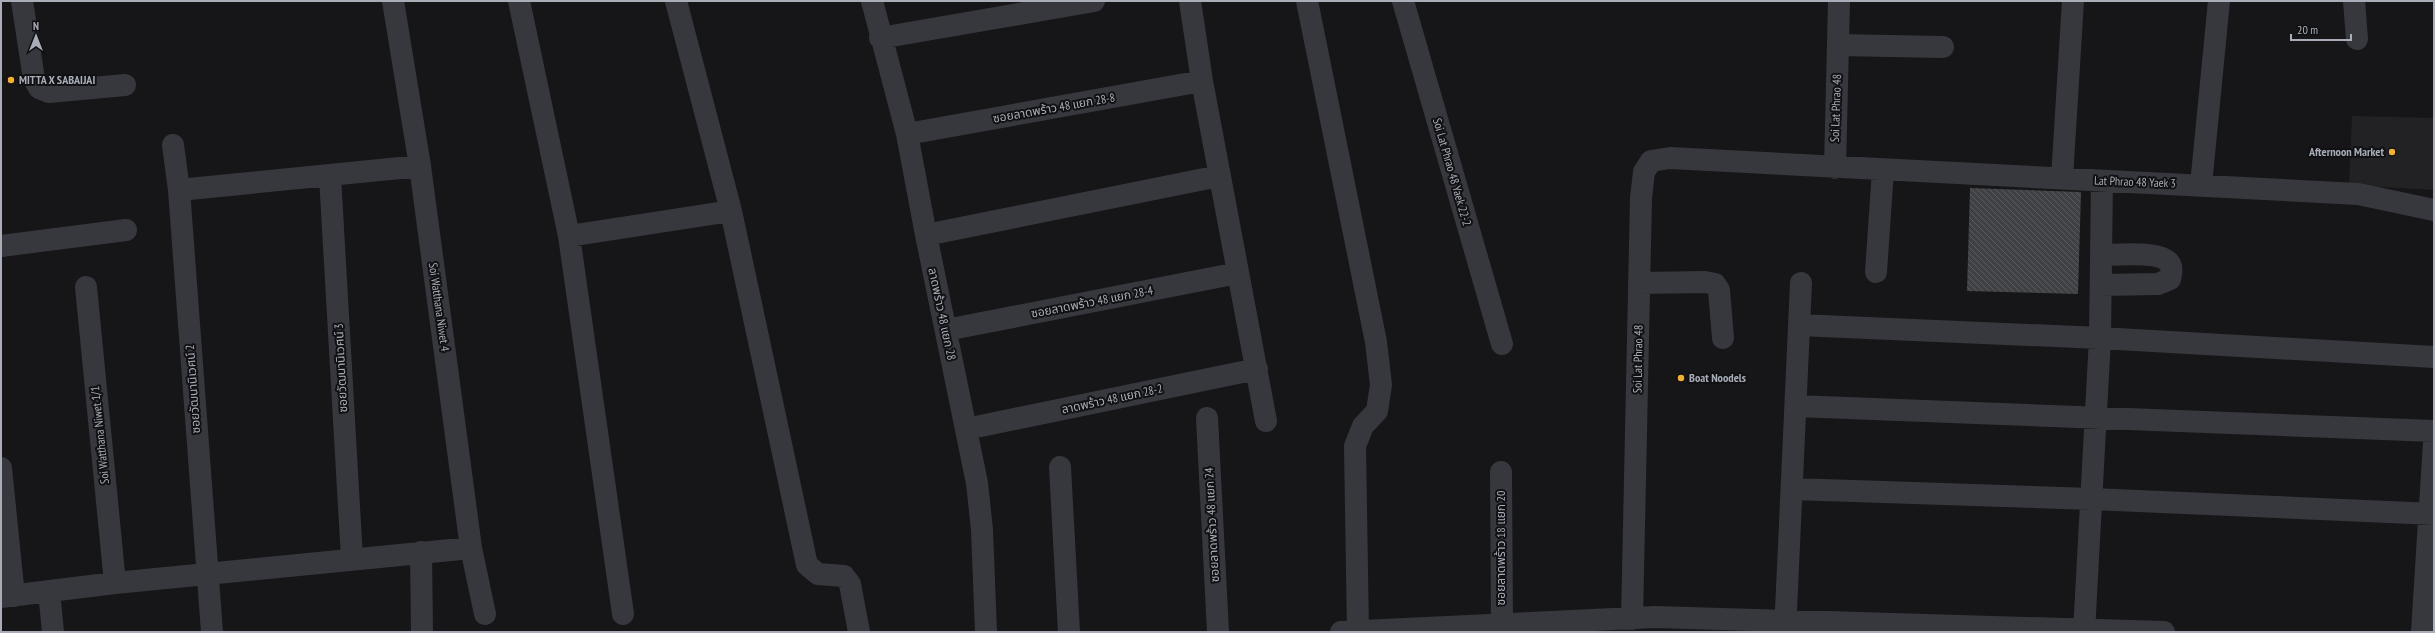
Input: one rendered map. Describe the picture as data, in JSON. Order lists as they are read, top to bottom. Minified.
{"streets":{"street":["ซอยลาดพร้าว 48 แยก 28-8","Soi Lat Phrao 48","Soi Lat Phrao 48 Yaek 22-2","Lat Phrao 48 Yaek 3","ซอยลาดพร้าว 48 แยก 28-4","Soi Watthana Niwet 4","ลาดพร้าว 48 แยก 28","ซอยวัฒนานิเวศน์ 3","ซอยวัฒนานิเวศน์ 2","ลาดพร้าว 48 แยก 28-2","Soi Watthana Niwet 1/1","ซอยลาดพร้าว 48 แยก 24","ซอยลาดพร้าว 18 แยก 20"]},"crossings":[["ซอยลาดพร้าว 48 แยก 28-8","ลาดพร้าว 48 แยก 28"],["Soi Lat Phrao 48","Lat Phrao 48 Yaek 3"],["ซอยลาดพร้าว 48 แยก 28-4","ลาดพร้าว 48 แยก 28"],["ลาดพร้าว 48 แยก 28","ลาดพร้าว 48 แยก 28-2"]],"places":["MITTA X SABAIJAI","Afternoon Market","Boat Noodels"],"scale_bar":"20 m","north":"top"}
